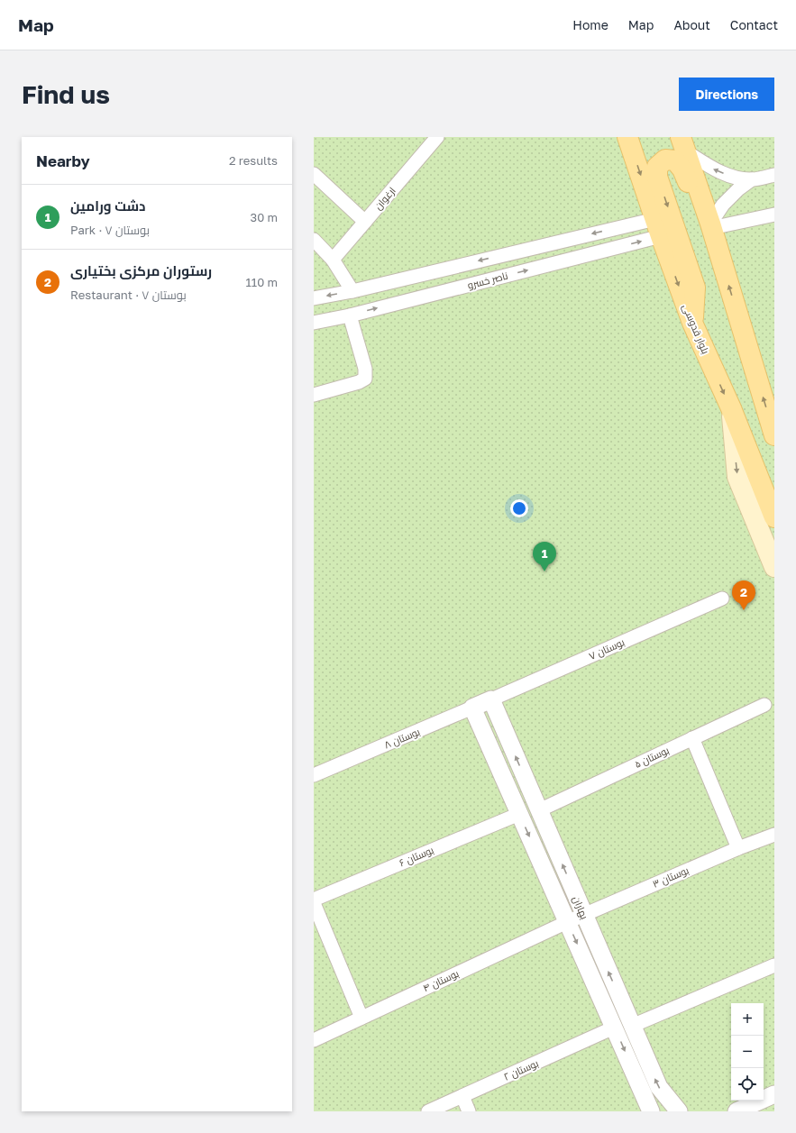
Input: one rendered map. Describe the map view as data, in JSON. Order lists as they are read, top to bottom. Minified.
{"streets":{"main road":["بلوار قدوسی"],"street":["ارغوان","ناصر خسرو","بوستان ۷","بوستان ۸","بوستان ۵","بوستان ۶","بوستان ۳","بهاران","بوستان ۴","بوستان ۲"]},"crossings":[["ناصر خسرو","بلوار قدوسی"],["بوستان ۷","بوستان ۸"],["بوستان ۷","بهاران"],["بوستان ۸","بهاران"],["بوستان ۵","بهاران"],["بوستان ۶","بهاران"],["بوستان ۳","بهاران"],["بوستان ۳","بوستان ۴"],["بهاران","بوستان ۴"],["بهاران","بوستان ۲"]],"page":{"header":"Map","nav":["Home","Map","About","Contact"],"buttons":"Directions","title":"Find us","heading":["Nearby","2 results"],"list":[{"mark":"1","name":"دشت ورامین","note":"Park · بوستان ۷","value":"30 m"},{"mark":"2","name":"رستوران مرکزی بختیاری","note":"Restaurant · بوستان ۷","value":"110 m"}],"pins":["1","2"],"map_buttons":["+","−"]}}
